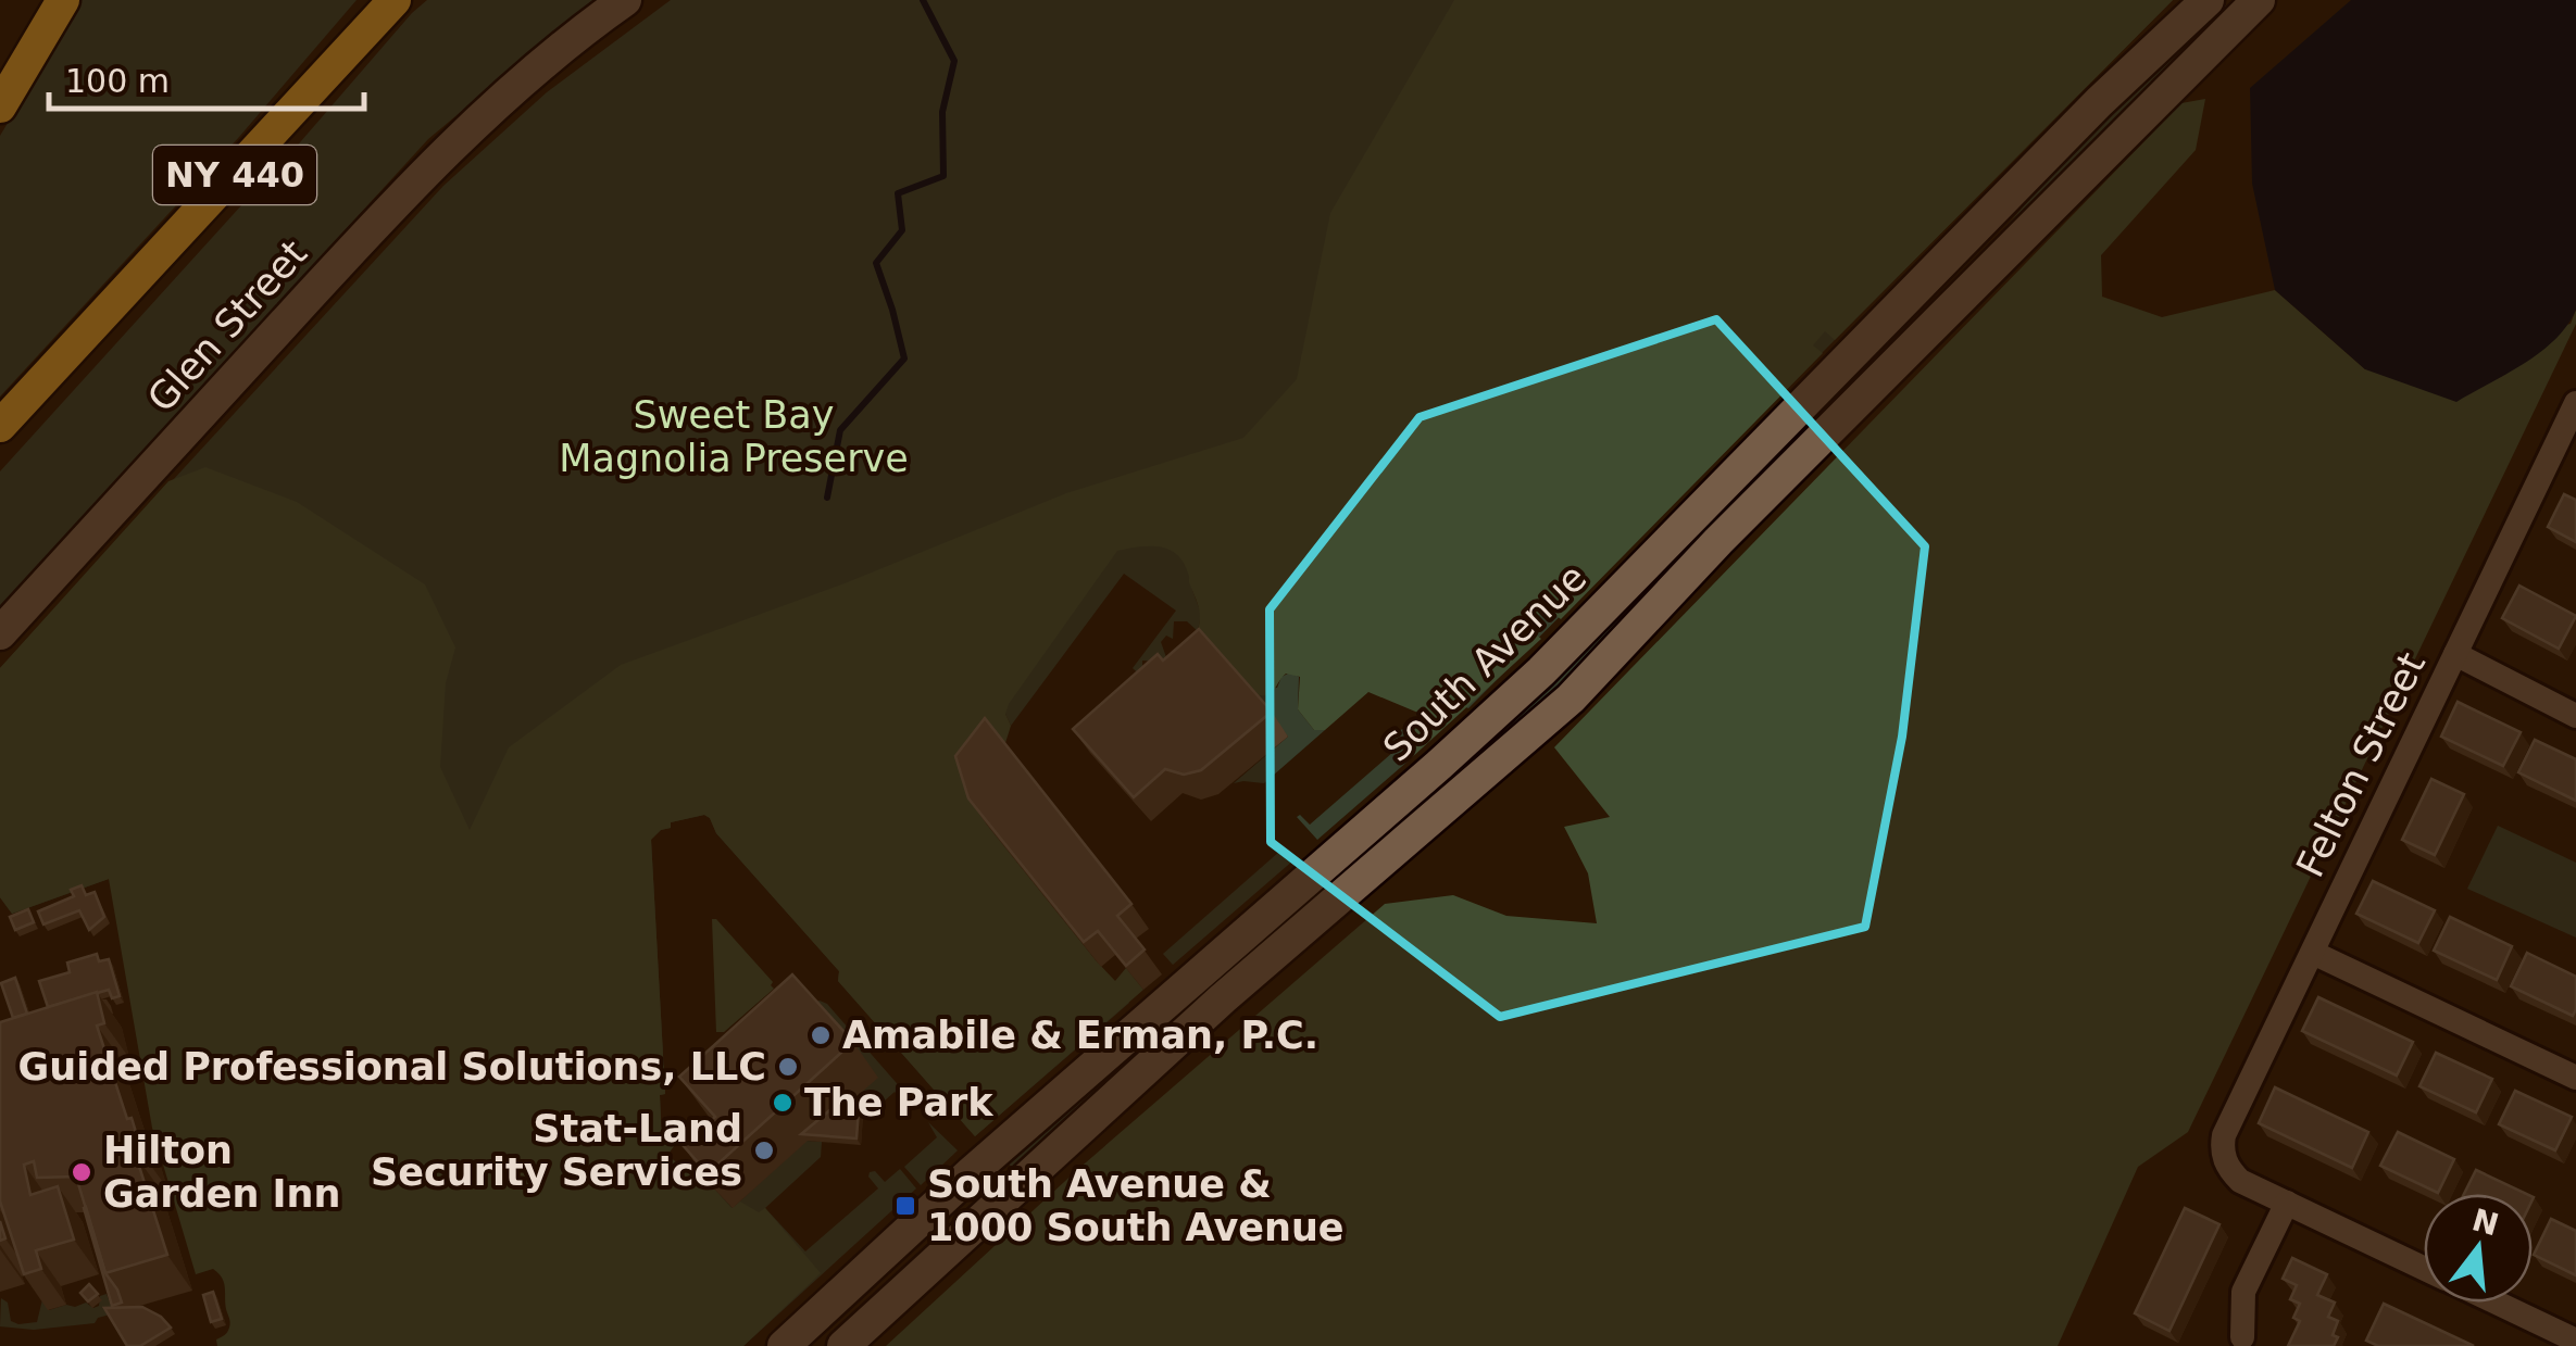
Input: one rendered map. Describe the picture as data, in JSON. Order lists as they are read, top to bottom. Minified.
{"streets":{"highway":["NY 440"],"street":["Glen Street","South Avenue","Felton Street"]},"parks":["Sweet Bay Magnolia Preserve"],"places":{"other":["Amabile & Erman, P.C.","Guided Professional Solutions, LLC","The Park","Stat-Land Security Services","Hilton Garden Inn"],"transit":["South Avenue & 1000 South Avenue"]},"scale_bar":"100 m","north":"top"}
